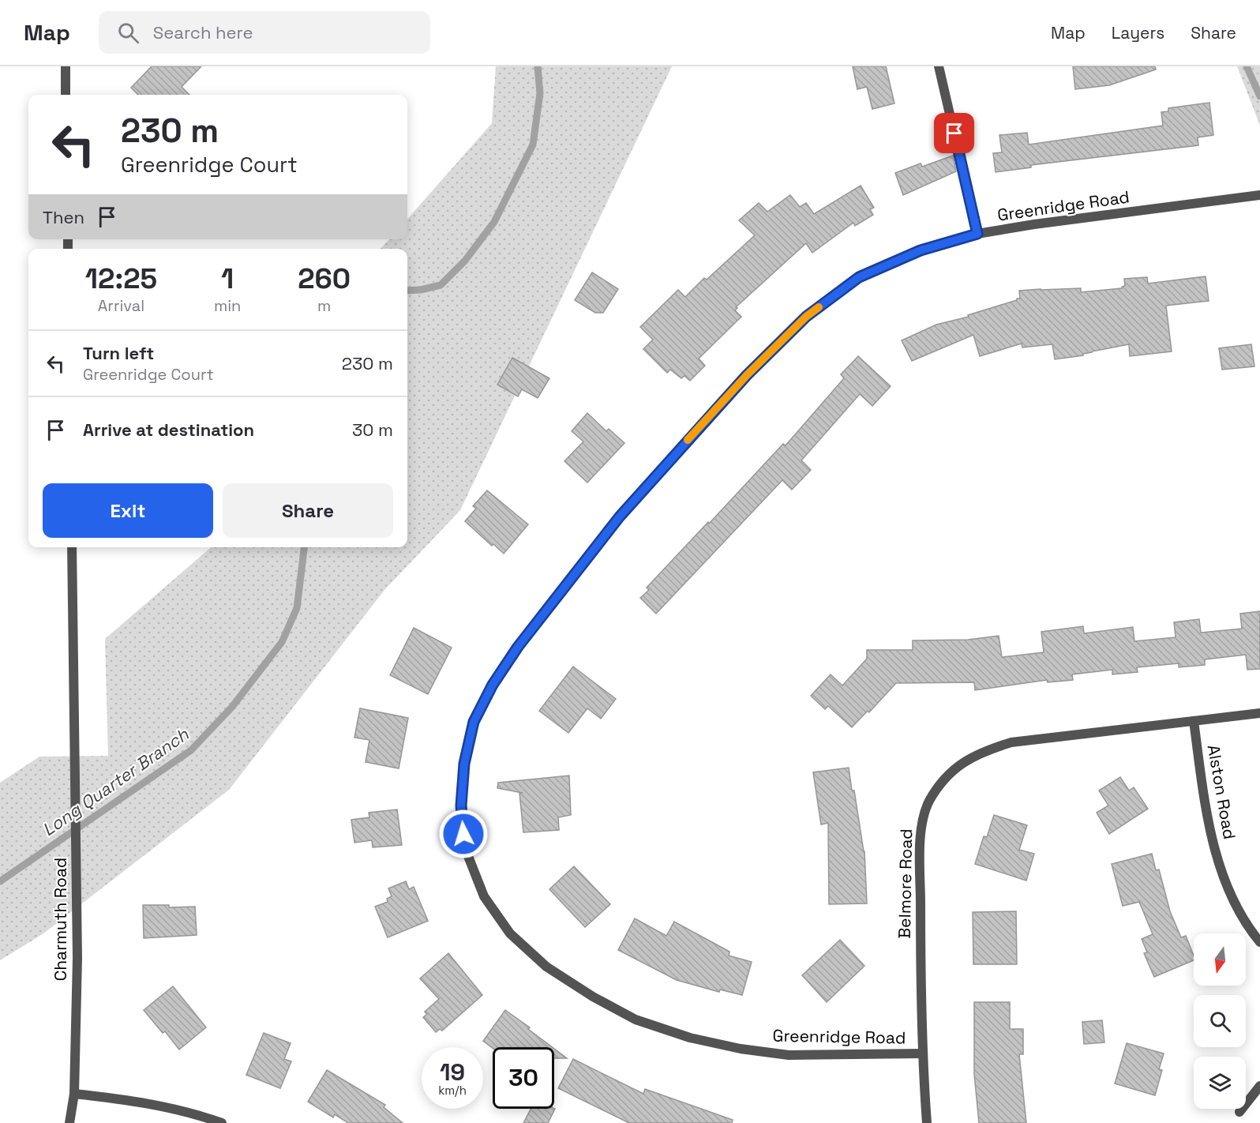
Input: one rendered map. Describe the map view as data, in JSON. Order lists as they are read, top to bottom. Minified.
{"streets":{"street":["Greenridge Road","Alston Road","Belmore Road","Charmuth Road"]},"crossings":[["Greenridge Road","Belmore Road"],["Alston Road","Belmore Road"]],"water":["Long Quarter Branch"],"north":"bottom","page":{"header":"Map","search":"Search here","nav":["Map","Layers","Share"],"turn":["230 m","Greenridge Court"],"then":"Then","eta":["12:25","Arrival","1","min","260","m"],"list":[{"name":"Turn left","note":"Greenridge Court","value":"230 m"},{"name":"Arrive at destination","value":"30 m"}],"buttons":["Exit","Share"],"speed":"19 km/h","limit":"30"}}
